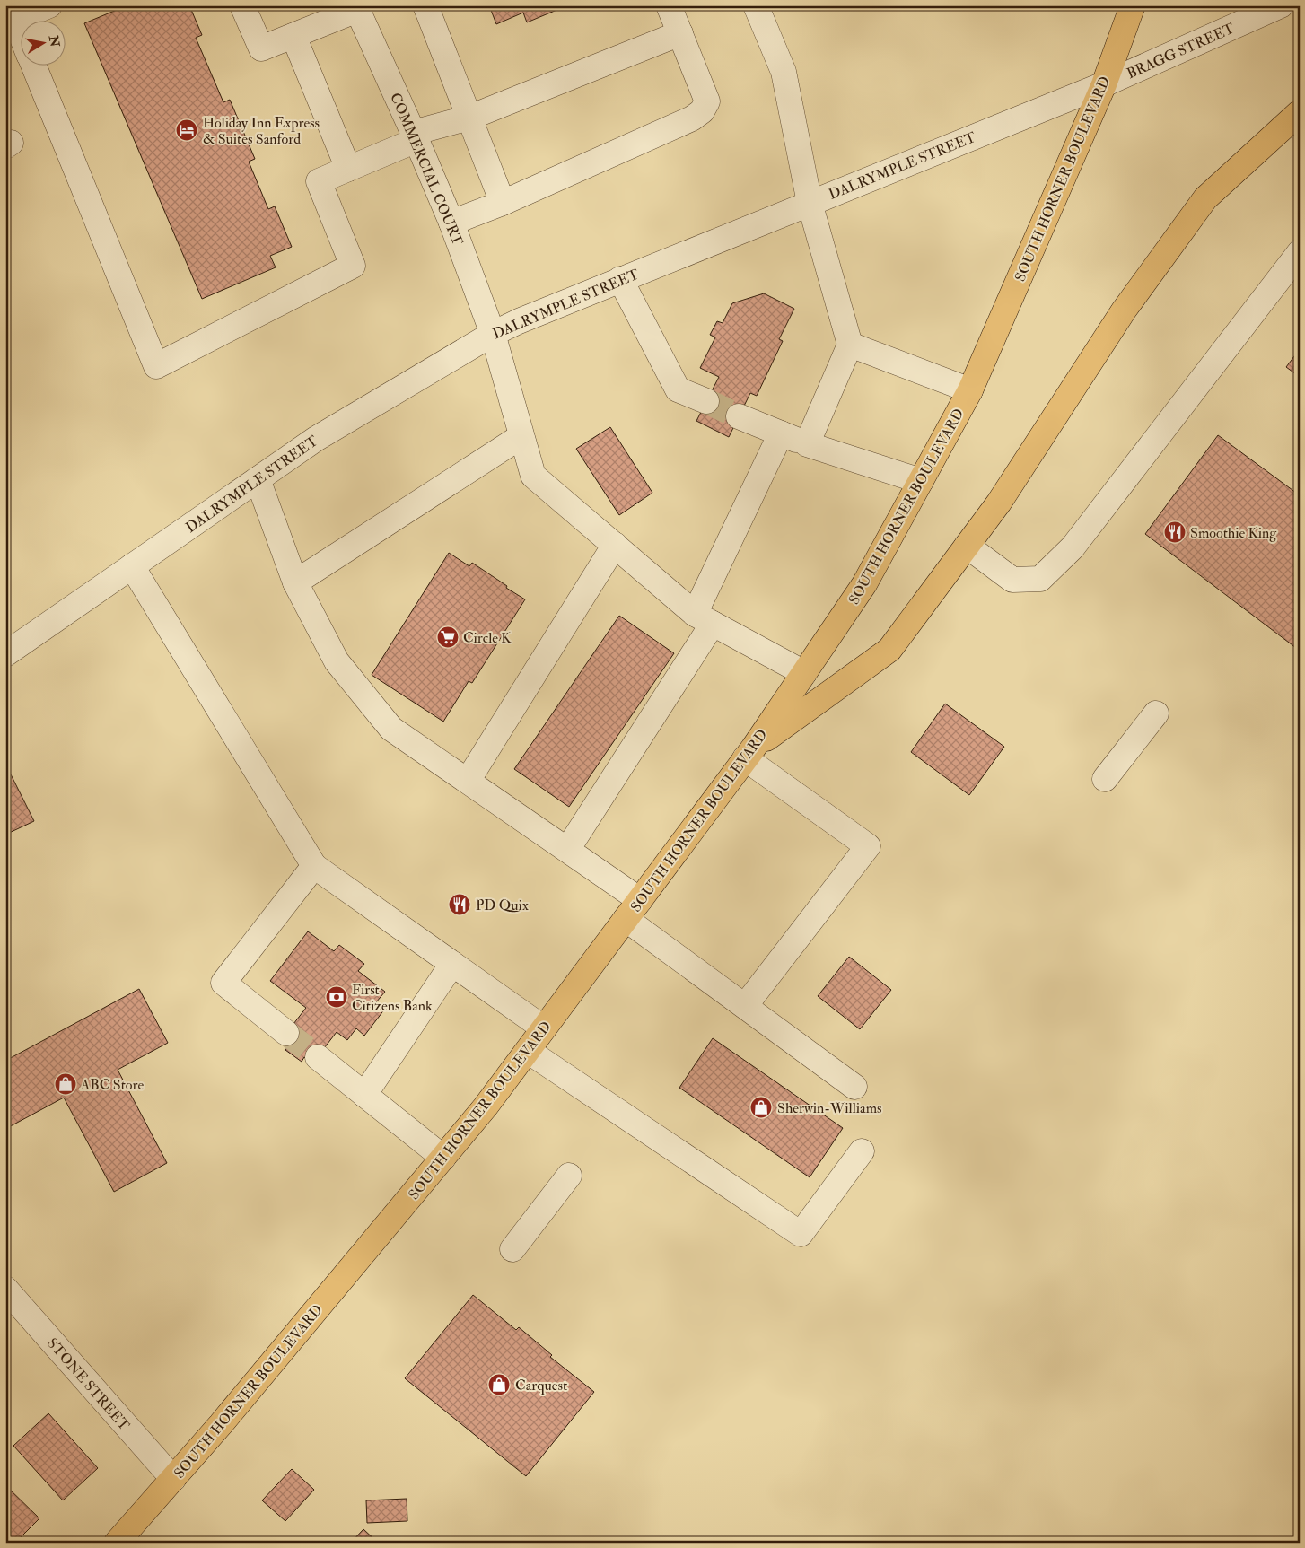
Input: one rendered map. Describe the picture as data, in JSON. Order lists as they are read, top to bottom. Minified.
{"streets":{"main road":["SOUTH HORNER BOULEVARD"],"street":["BRAGG STREET","DALRYMPLE STREET","COMMERCIAL COURT","STONE STREET"]},"crossings":[["BRAGG STREET","DALRYMPLE STREET"],["BRAGG STREET","SOUTH HORNER BOULEVARD"],["DALRYMPLE STREET","COMMERCIAL COURT"],["DALRYMPLE STREET","SOUTH HORNER BOULEVARD"],["COMMERCIAL COURT","SOUTH HORNER BOULEVARD"],["SOUTH HORNER BOULEVARD","STONE STREET"]],"places":{"hotel":["Holiday Inn Express & Suites Sanford"],"restaurant":["Smoothie King","PD Quix"],"supermarket":["Circle K"],"bank":["First Citizens Bank"],"shop":["ABC Store","Sherwin-Williams","Carquest"]},"north":"right"}
